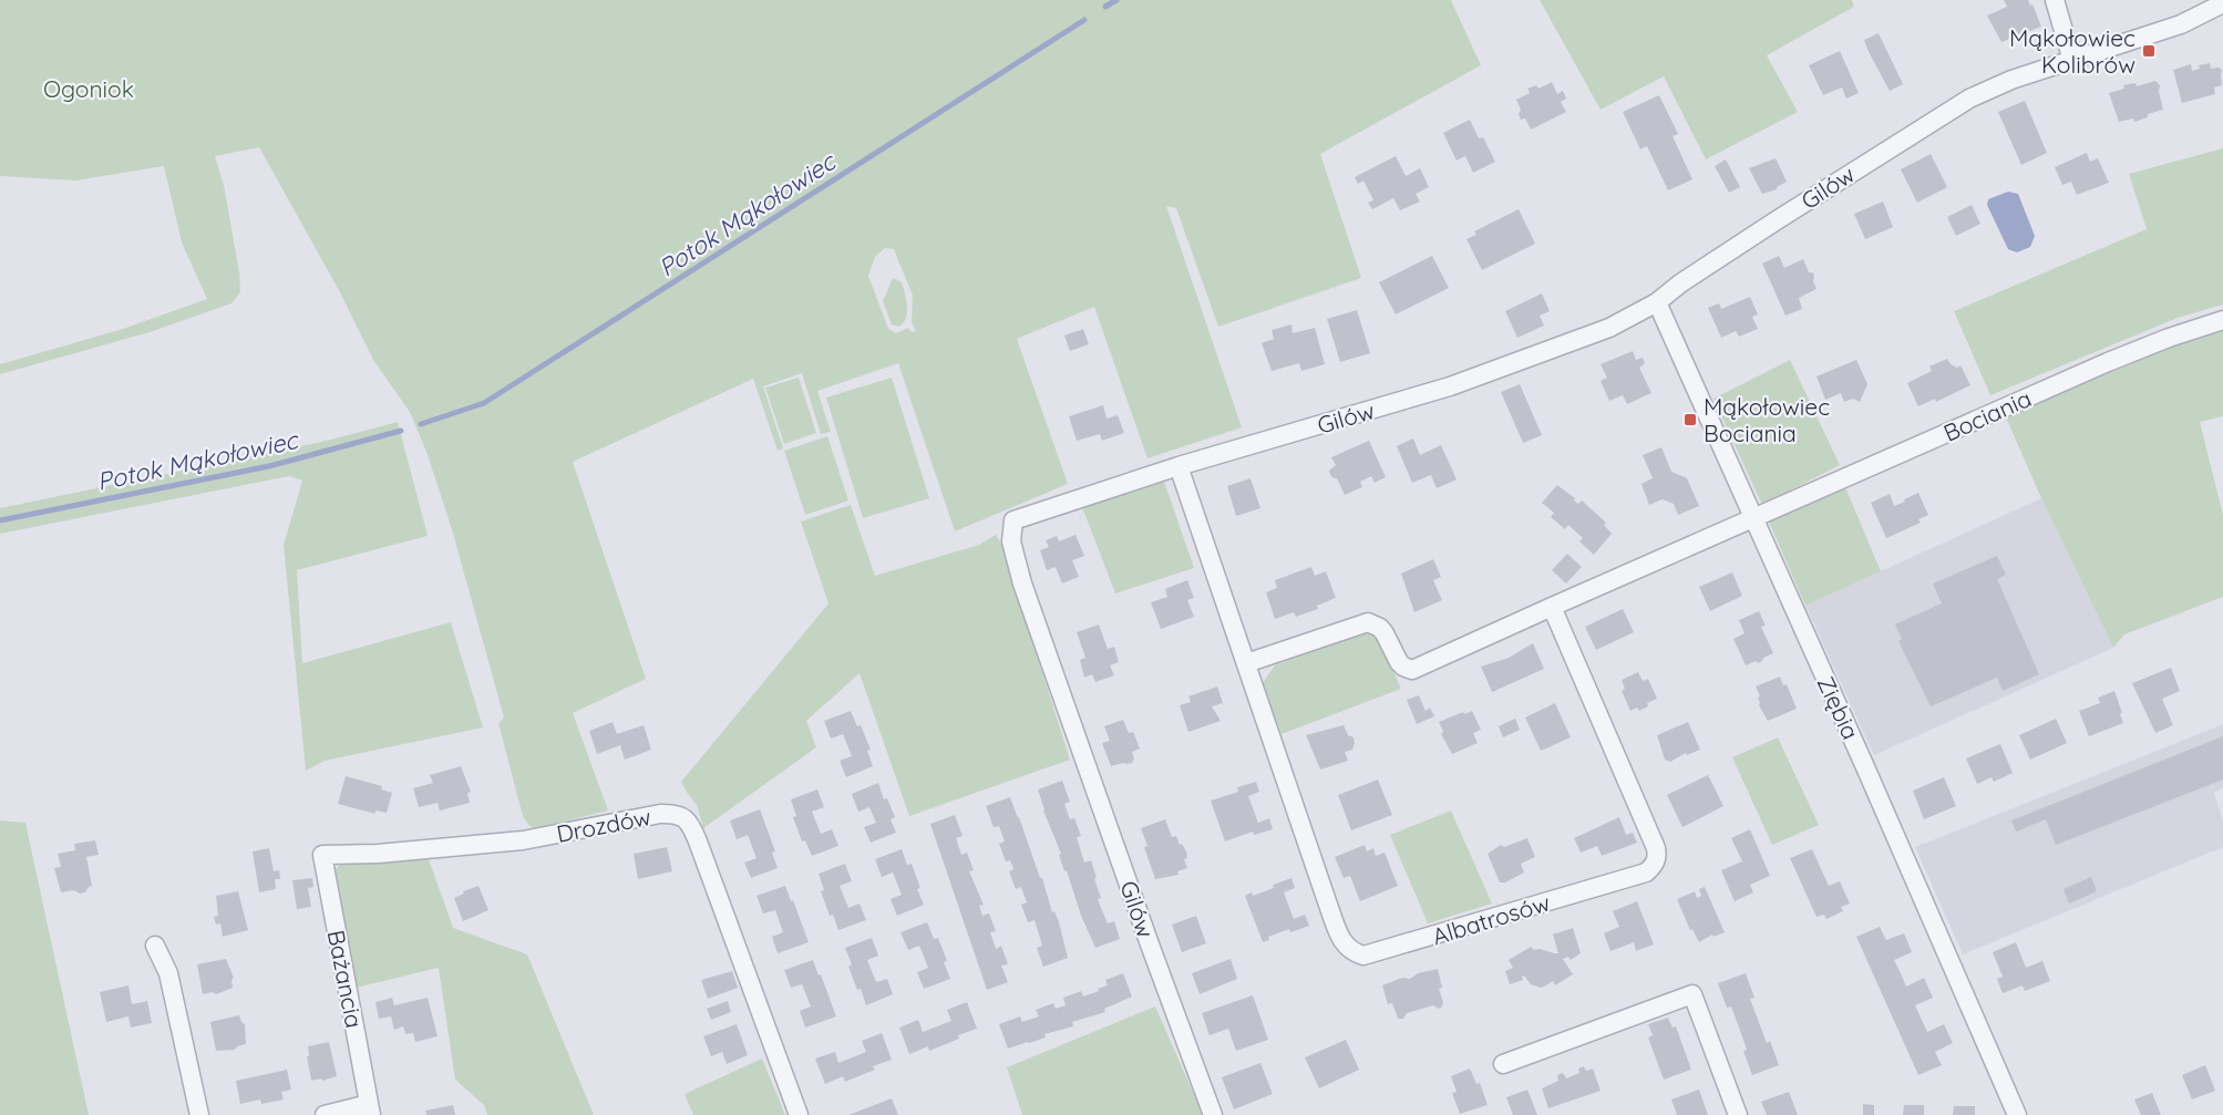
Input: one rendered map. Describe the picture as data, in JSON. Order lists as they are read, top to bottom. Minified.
{"streets":{"street":["Gilów","Bociania","Ziębia","Drozdów","Albatrosów","Bażancia"]},"crossings":[["Gilów","Ziębia"],["Gilów","Albatrosów"],["Bociania","Ziębia"],["Drozdów","Bażancia"]],"water":["Potok Mąkołowiec"],"parks":["Ogoniok"],"places":{"transit":["Mąkołowiec Kolibrów","Mąkołowiec Bociania"]}}
